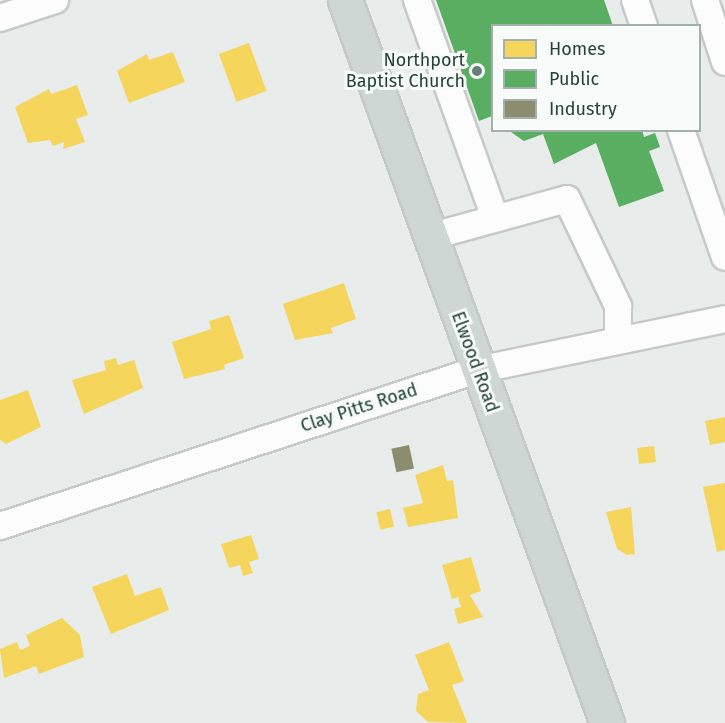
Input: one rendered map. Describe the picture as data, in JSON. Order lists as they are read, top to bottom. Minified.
{"streets":{"main road":["Elwood Road"],"street":["Clay Pitts Road"]},"crossings":[["Elwood Road","Clay Pitts Road"]],"places":["Northport Baptist Church"],"legend":["Homes","Public","Industry"]}
